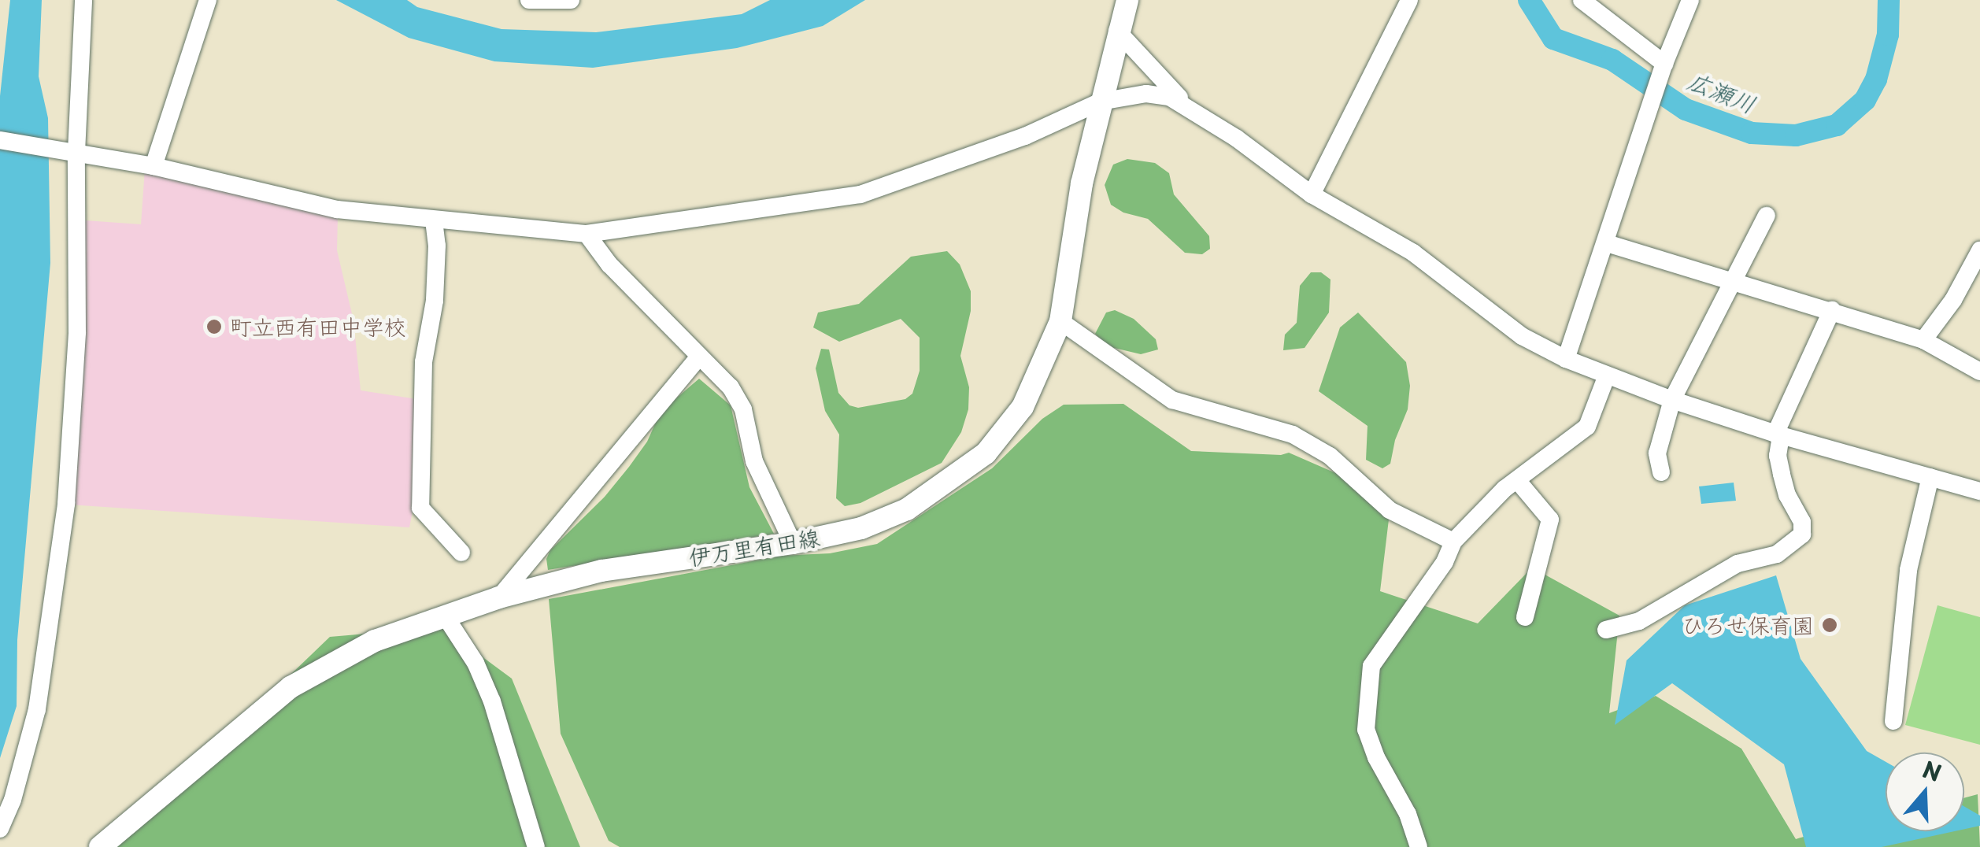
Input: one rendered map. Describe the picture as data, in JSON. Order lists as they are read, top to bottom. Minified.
{"streets":{"main road":["伊万里有田線"]},"water":["広瀬川"],"places":["町立西有田中学校","ひろせ保育園"],"north":"top"}
